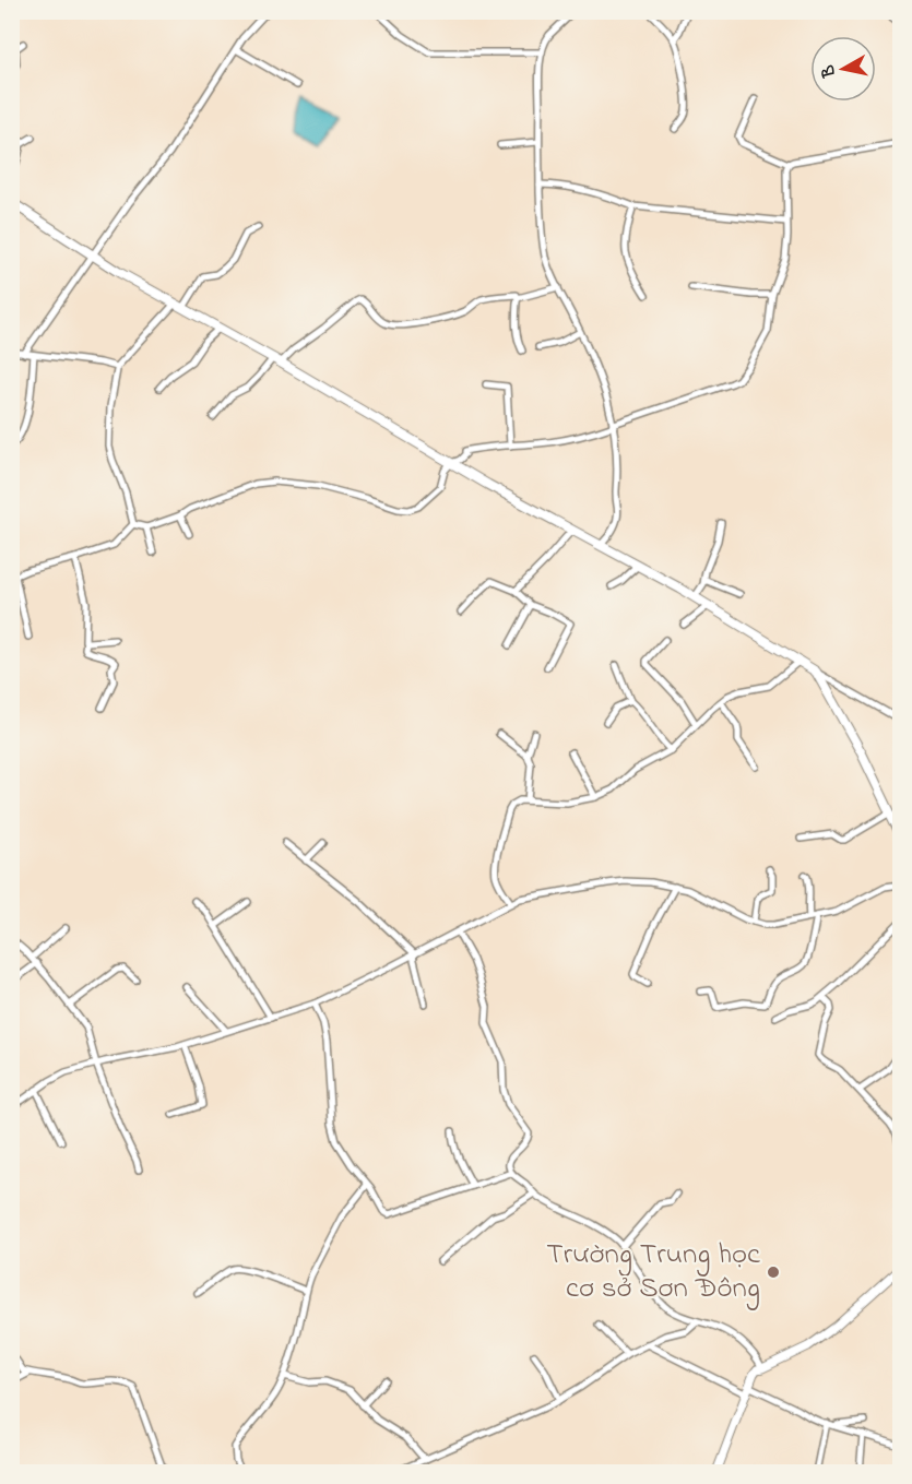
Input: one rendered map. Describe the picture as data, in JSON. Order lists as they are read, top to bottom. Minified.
{"places":["Trường Trung học cơ sở Sơn Đông"],"north":"left"}
